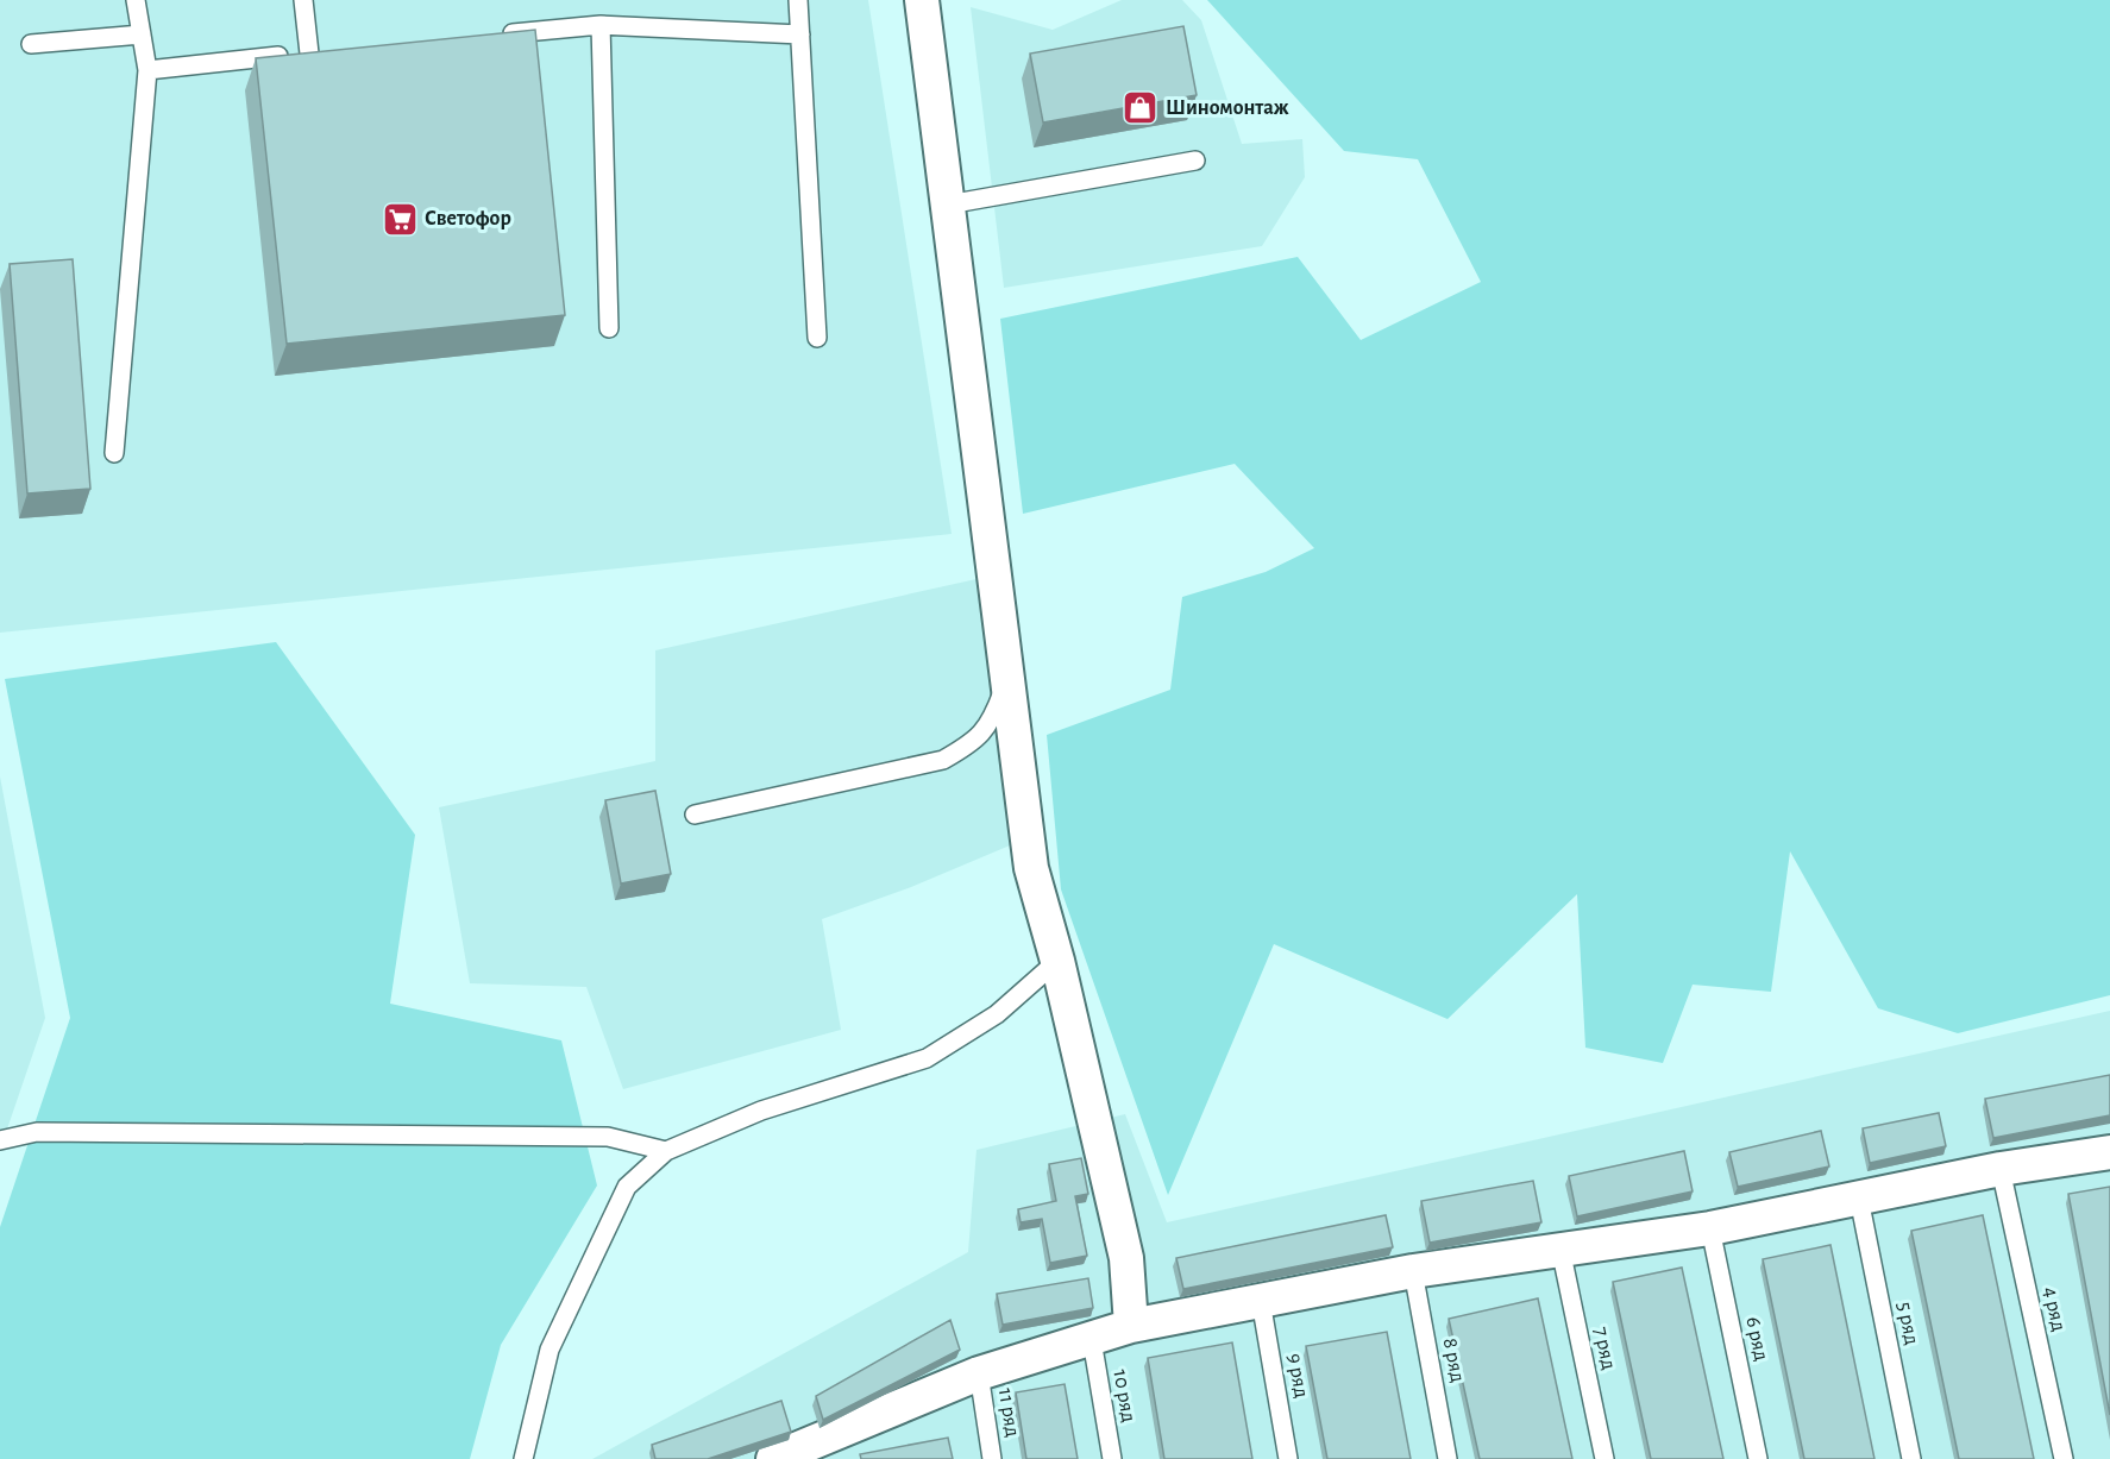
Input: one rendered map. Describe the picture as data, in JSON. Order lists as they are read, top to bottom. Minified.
{"streets":{"lane":["4 ряд","5 ряд","6 ряд","7 ряд","8 ряд","9 ряд","10 ряд","11 ряд"]},"places":{"shop":["Шиномонтаж"],"supermarket":["Светофор"]}}
